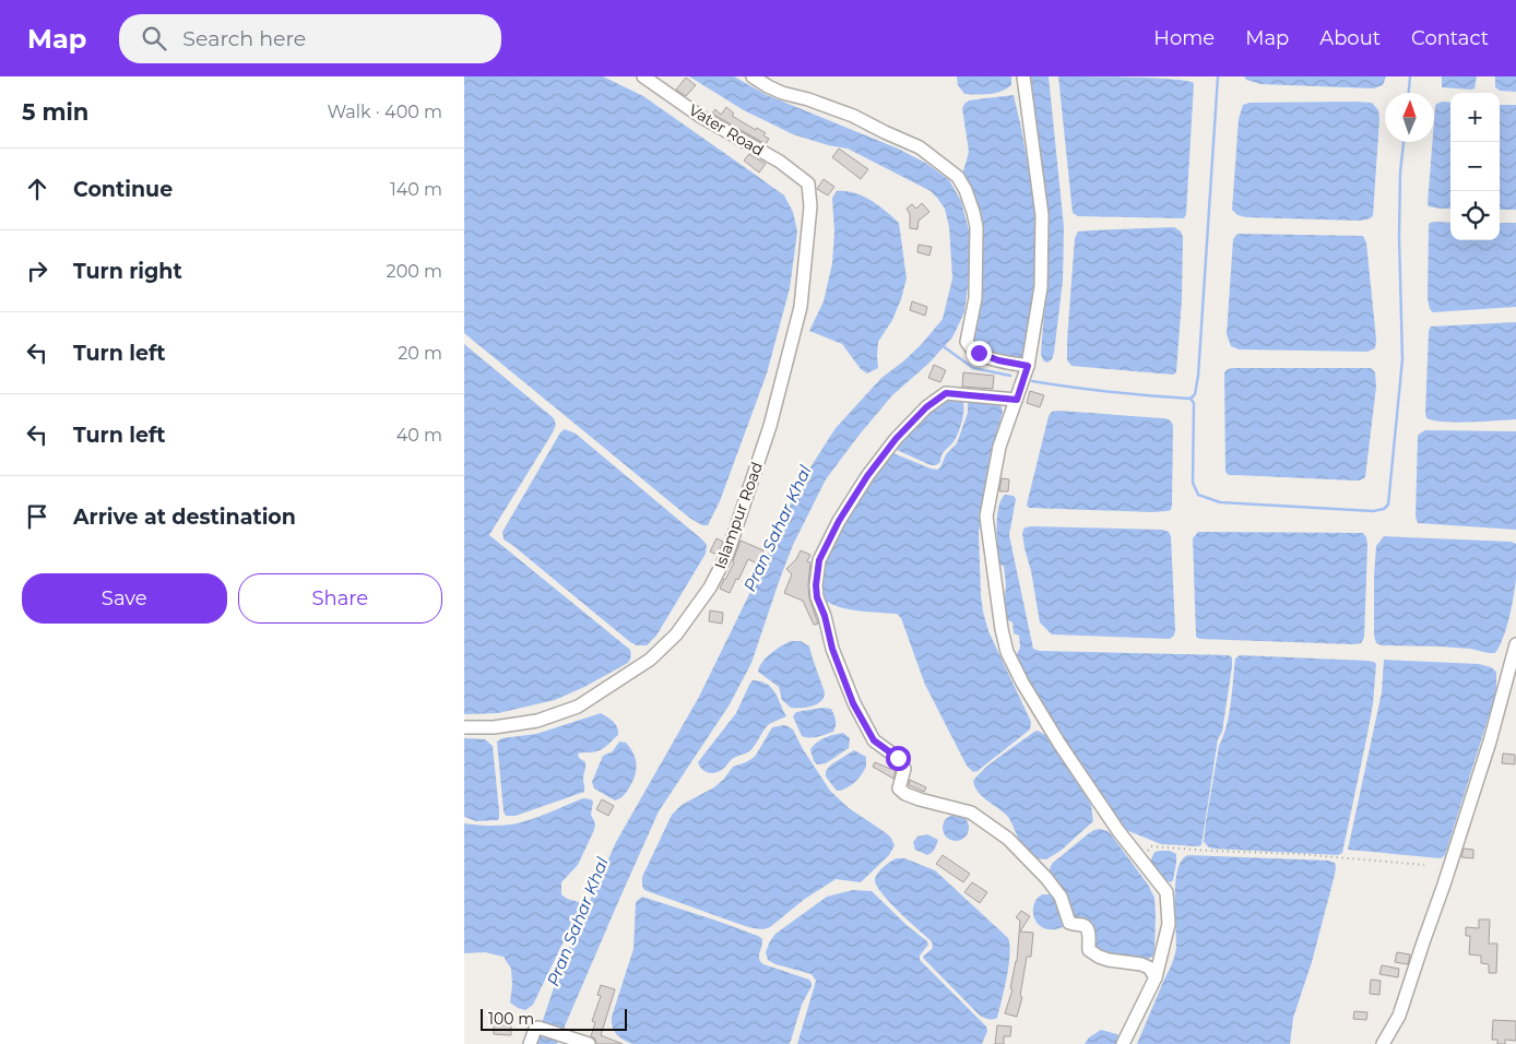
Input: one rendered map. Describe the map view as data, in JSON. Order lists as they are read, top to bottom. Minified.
{"streets":{"street":["Vater Road","Islampur Road"]},"crossings":[["Vater Road","Islampur Road"]],"water":["Pran Sahar Khal"],"scale_bar":"100 m","north":"top","page":{"header":"Map","search":"Search here","nav":["Home","Map","About","Contact"],"heading":["5 min","Walk · 400 m"],"map_buttons":["+","−"],"list":[["Continue","140 m"],["Turn right","200 m"],["Turn left","20 m"],["Turn left","40 m"],"Arrive at destination"],"buttons":["Save","Share"],"scale":"100 m"}}
